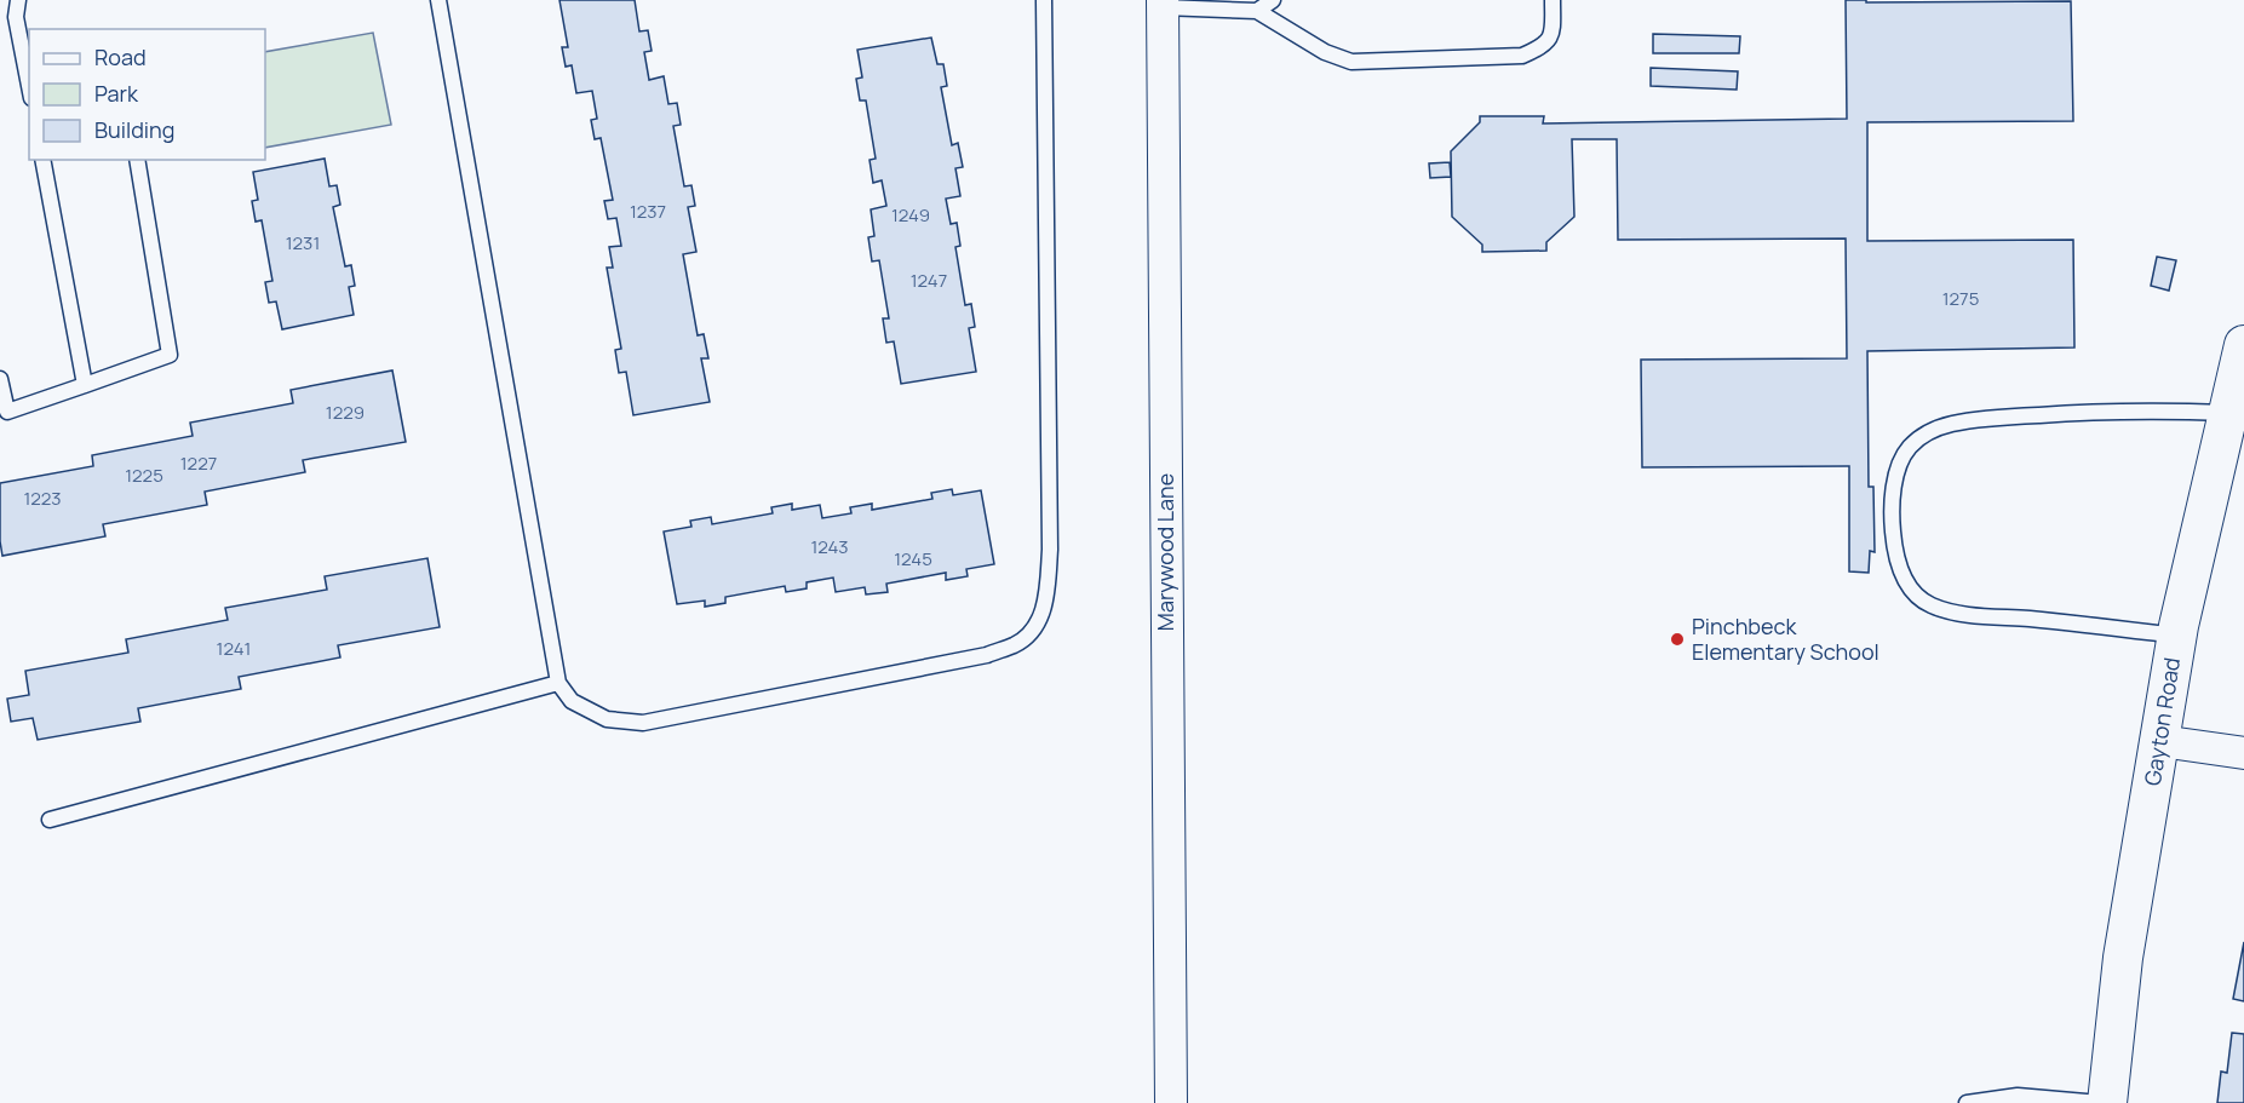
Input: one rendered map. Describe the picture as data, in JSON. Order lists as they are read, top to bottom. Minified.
{"streets":{"street":["Marywood Lane","Gayton Road"]},"places":["Pinchbeck Elementary School"],"house_numbers":["1237","1249","1231","1247","1275","1229","1227","1225","1223","1243","1245","1241"],"legend":["Road","Park","Building"]}
